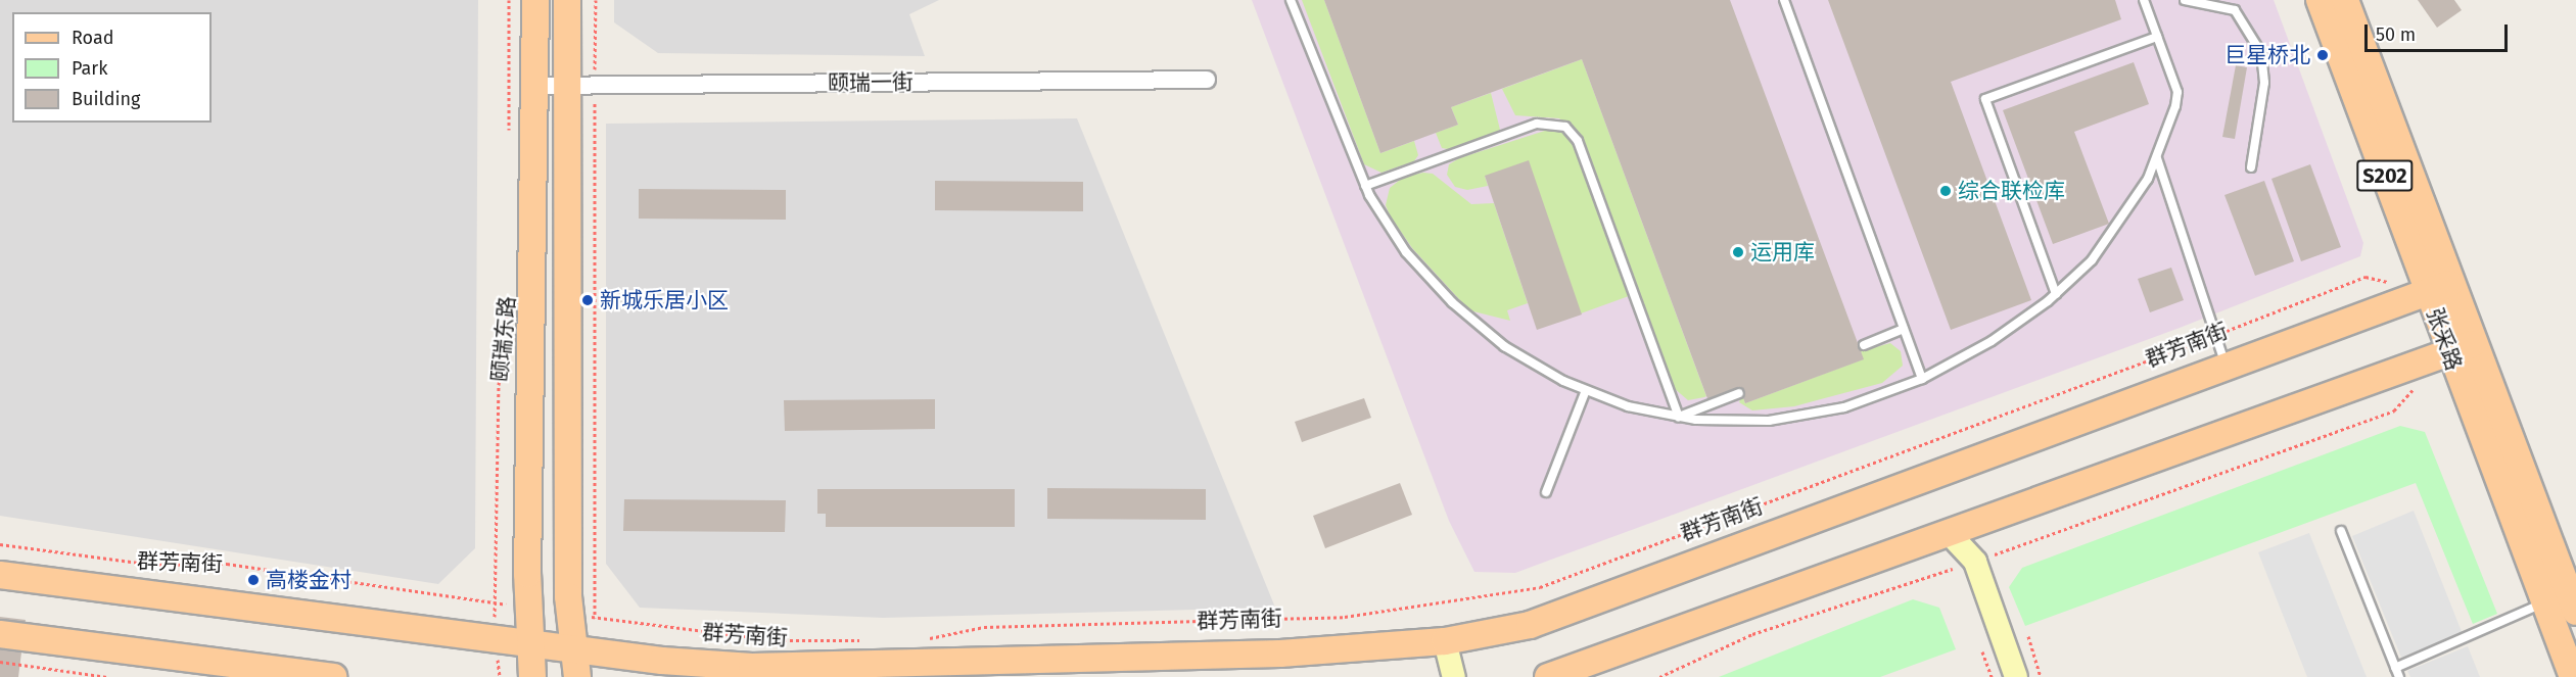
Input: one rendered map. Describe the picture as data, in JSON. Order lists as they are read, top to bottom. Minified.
{"streets":{"main road":["S202","颐瑞东路","张采路","群芳南街"],"street":["颐瑞一街"]},"crossings":[["颐瑞一街","颐瑞东路"],["颐瑞东路","群芳南街"],["张采路","群芳南街"]],"places":["巨星桥北","综合联检库","运用库","新城乐居小区","高楼金村"],"legend":["Road","Park","Building"],"scale_bar":"50 m"}
